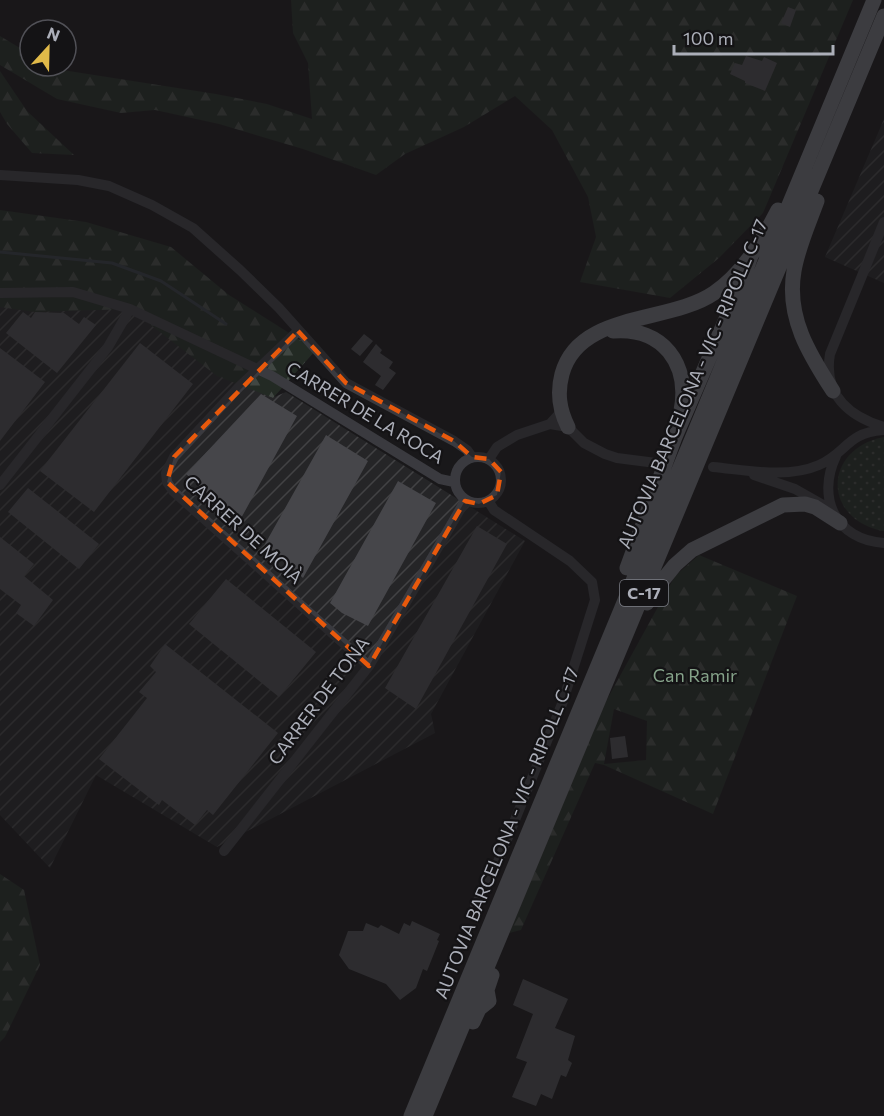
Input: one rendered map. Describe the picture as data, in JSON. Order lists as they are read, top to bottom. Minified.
{"streets":{"highway":["AUTOVIA BARCELONA - VIC - RIPOLL C-17","C-17"],"street":["CARRER DE LA ROCA","CARRER DE MOIÀ","CARRER DE TONA"]},"crossings":[["CARRER DE LA ROCA","CARRER DE MOIÀ"],["CARRER DE LA ROCA","CARRER DE TONA"],["CARRER DE MOIÀ","CARRER DE TONA"]],"parks":["Can Ramir"],"scale_bar":"100 m","north":"top"}
